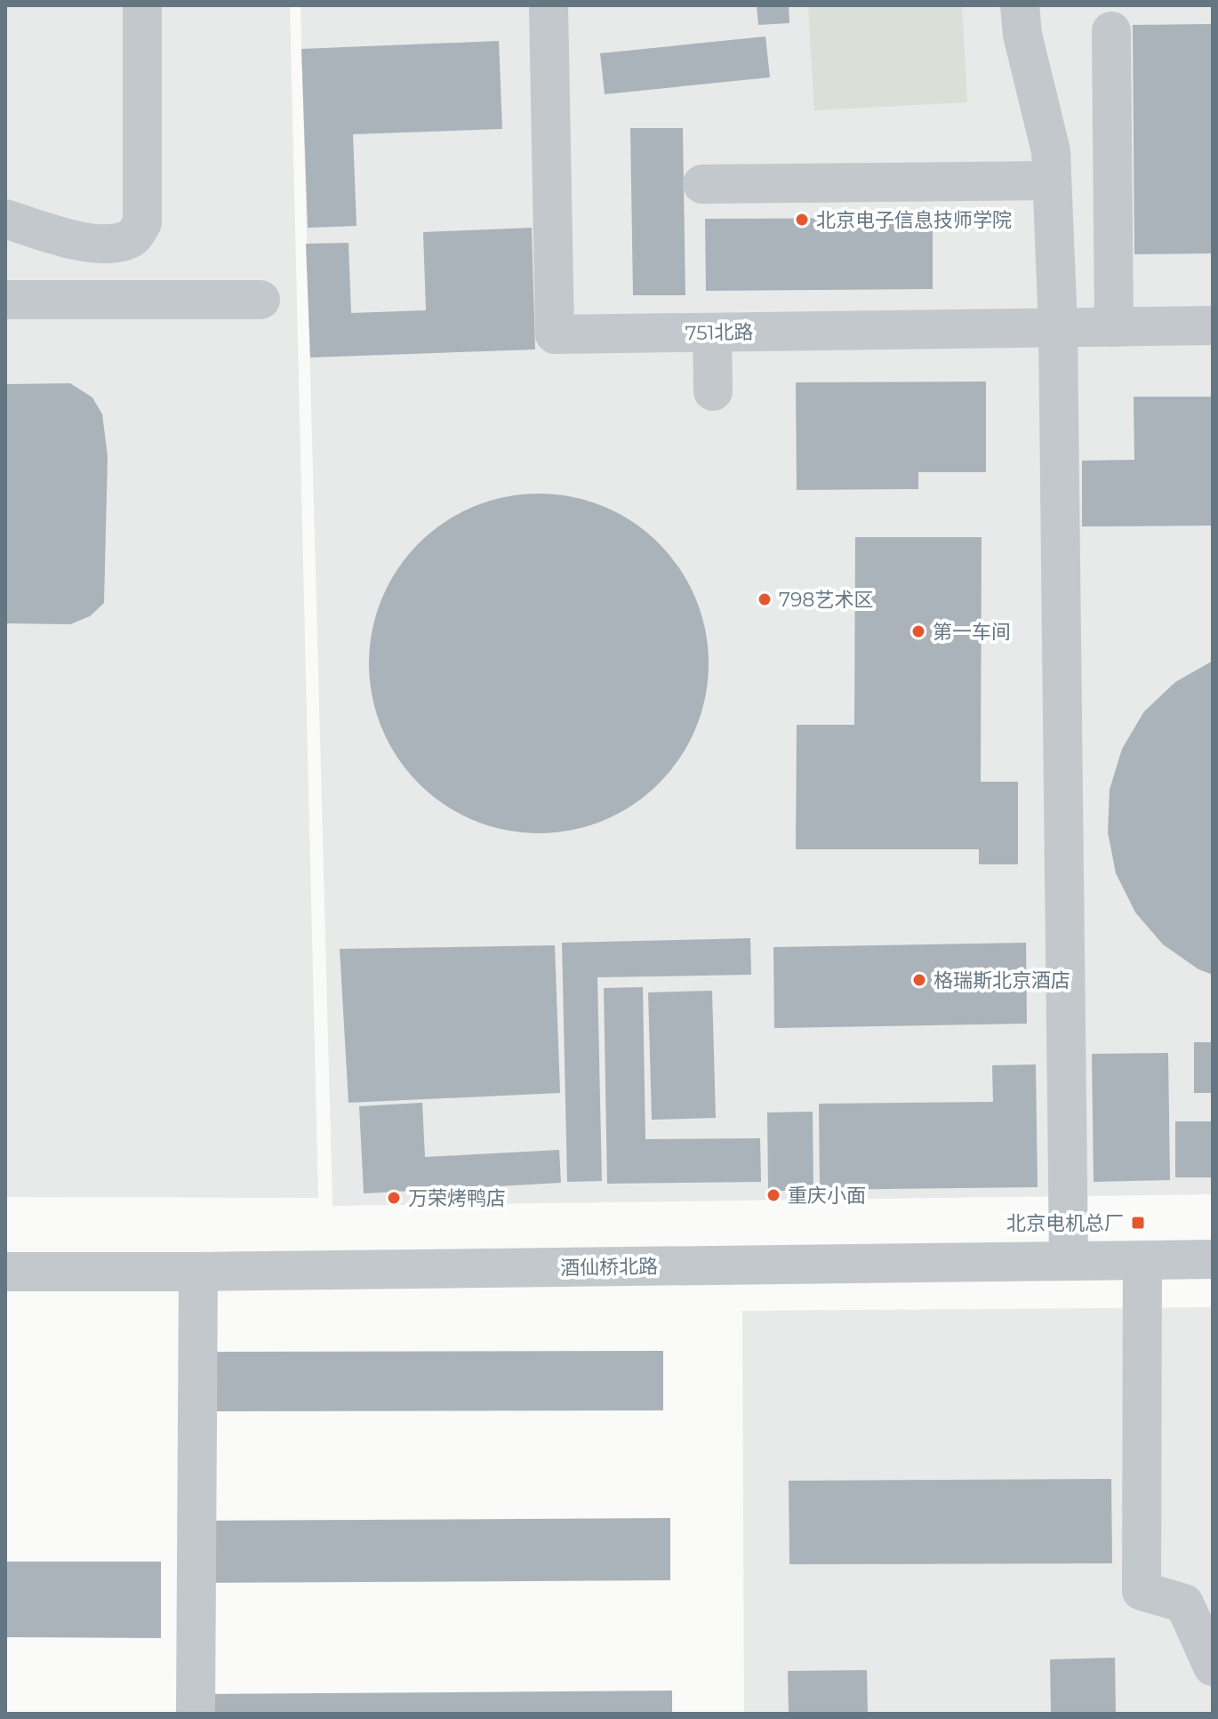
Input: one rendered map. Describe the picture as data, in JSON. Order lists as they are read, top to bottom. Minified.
{"streets":{"street":["751北路","酒仙桥北路"]},"places":{"other":["北京电子信息技师学院","798艺术区","第一车间","格瑞斯北京酒店","重庆小面","万荣烤鸭店"],"transit":["北京电机总厂"]}}
